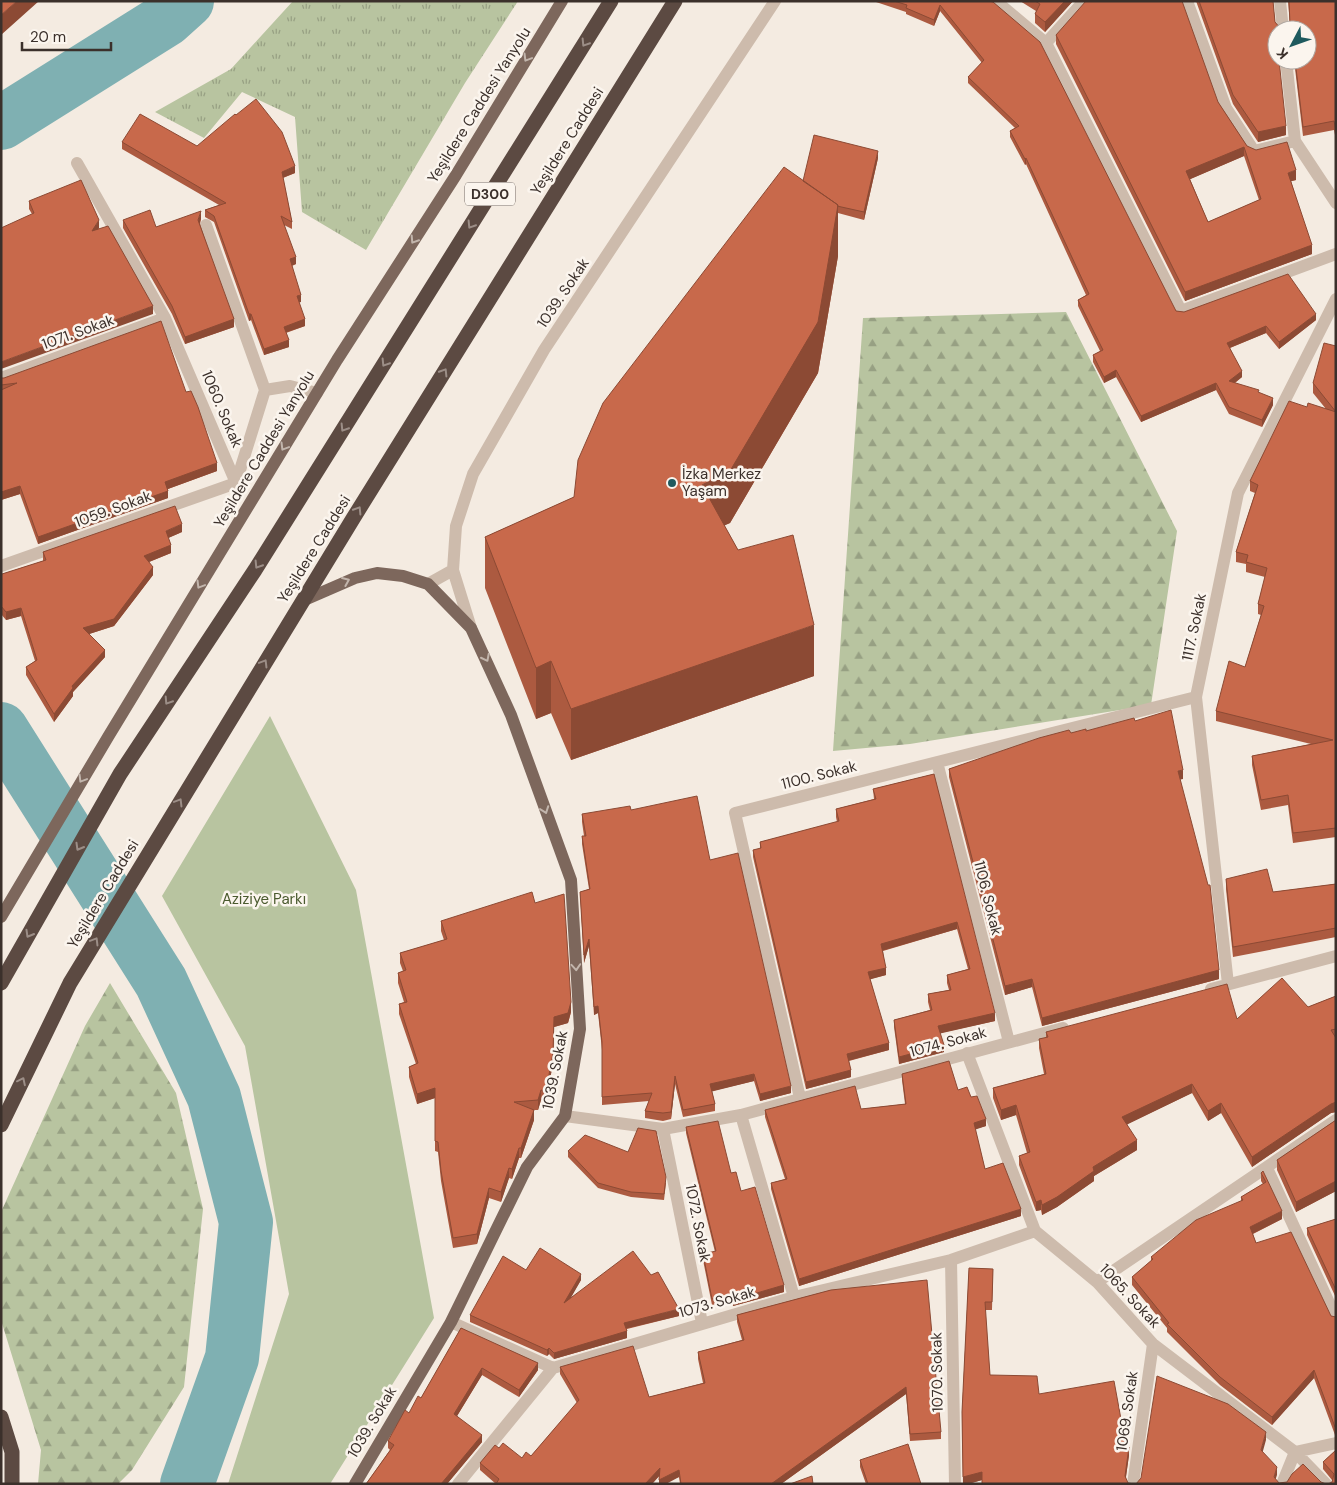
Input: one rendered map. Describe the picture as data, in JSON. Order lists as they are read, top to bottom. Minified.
{"streets":{"highway":["Yeşildere Caddesi","D300"],"main road":["Yeşildere Caddesi Yanyolu","1039. Sokak"],"street":["1071. Sokak","1060. Sokak","1059. Sokak","1117. Sokak","1100. Sokak","1106. Sokak","1074. Sokak","1072. Sokak","1065. Sokak","1073. Sokak","1070. Sokak","1069. Sokak"]},"crossings":[["Yeşildere Caddesi","1039. Sokak"],["1039. Sokak","1074. Sokak"],["1071. Sokak","1060. Sokak"],["1060. Sokak","1059. Sokak"],["1117. Sokak","1100. Sokak"],["1100. Sokak","1106. Sokak"],["1100. Sokak","1074. Sokak"],["1106. Sokak","1074. Sokak"],["1074. Sokak","1072. Sokak"],["1074. Sokak","1065. Sokak"],["1072. Sokak","1073. Sokak"],["1065. Sokak","1073. Sokak"],["1065. Sokak","1069. Sokak"],["1073. Sokak","1070. Sokak"]],"one_way":["Yeşildere Caddesi Yanyolu"],"parks":["Aziziye Parkı"],"places":["İzka Merkez Yaşam"],"scale_bar":"20 m","north":"bottom left"}
